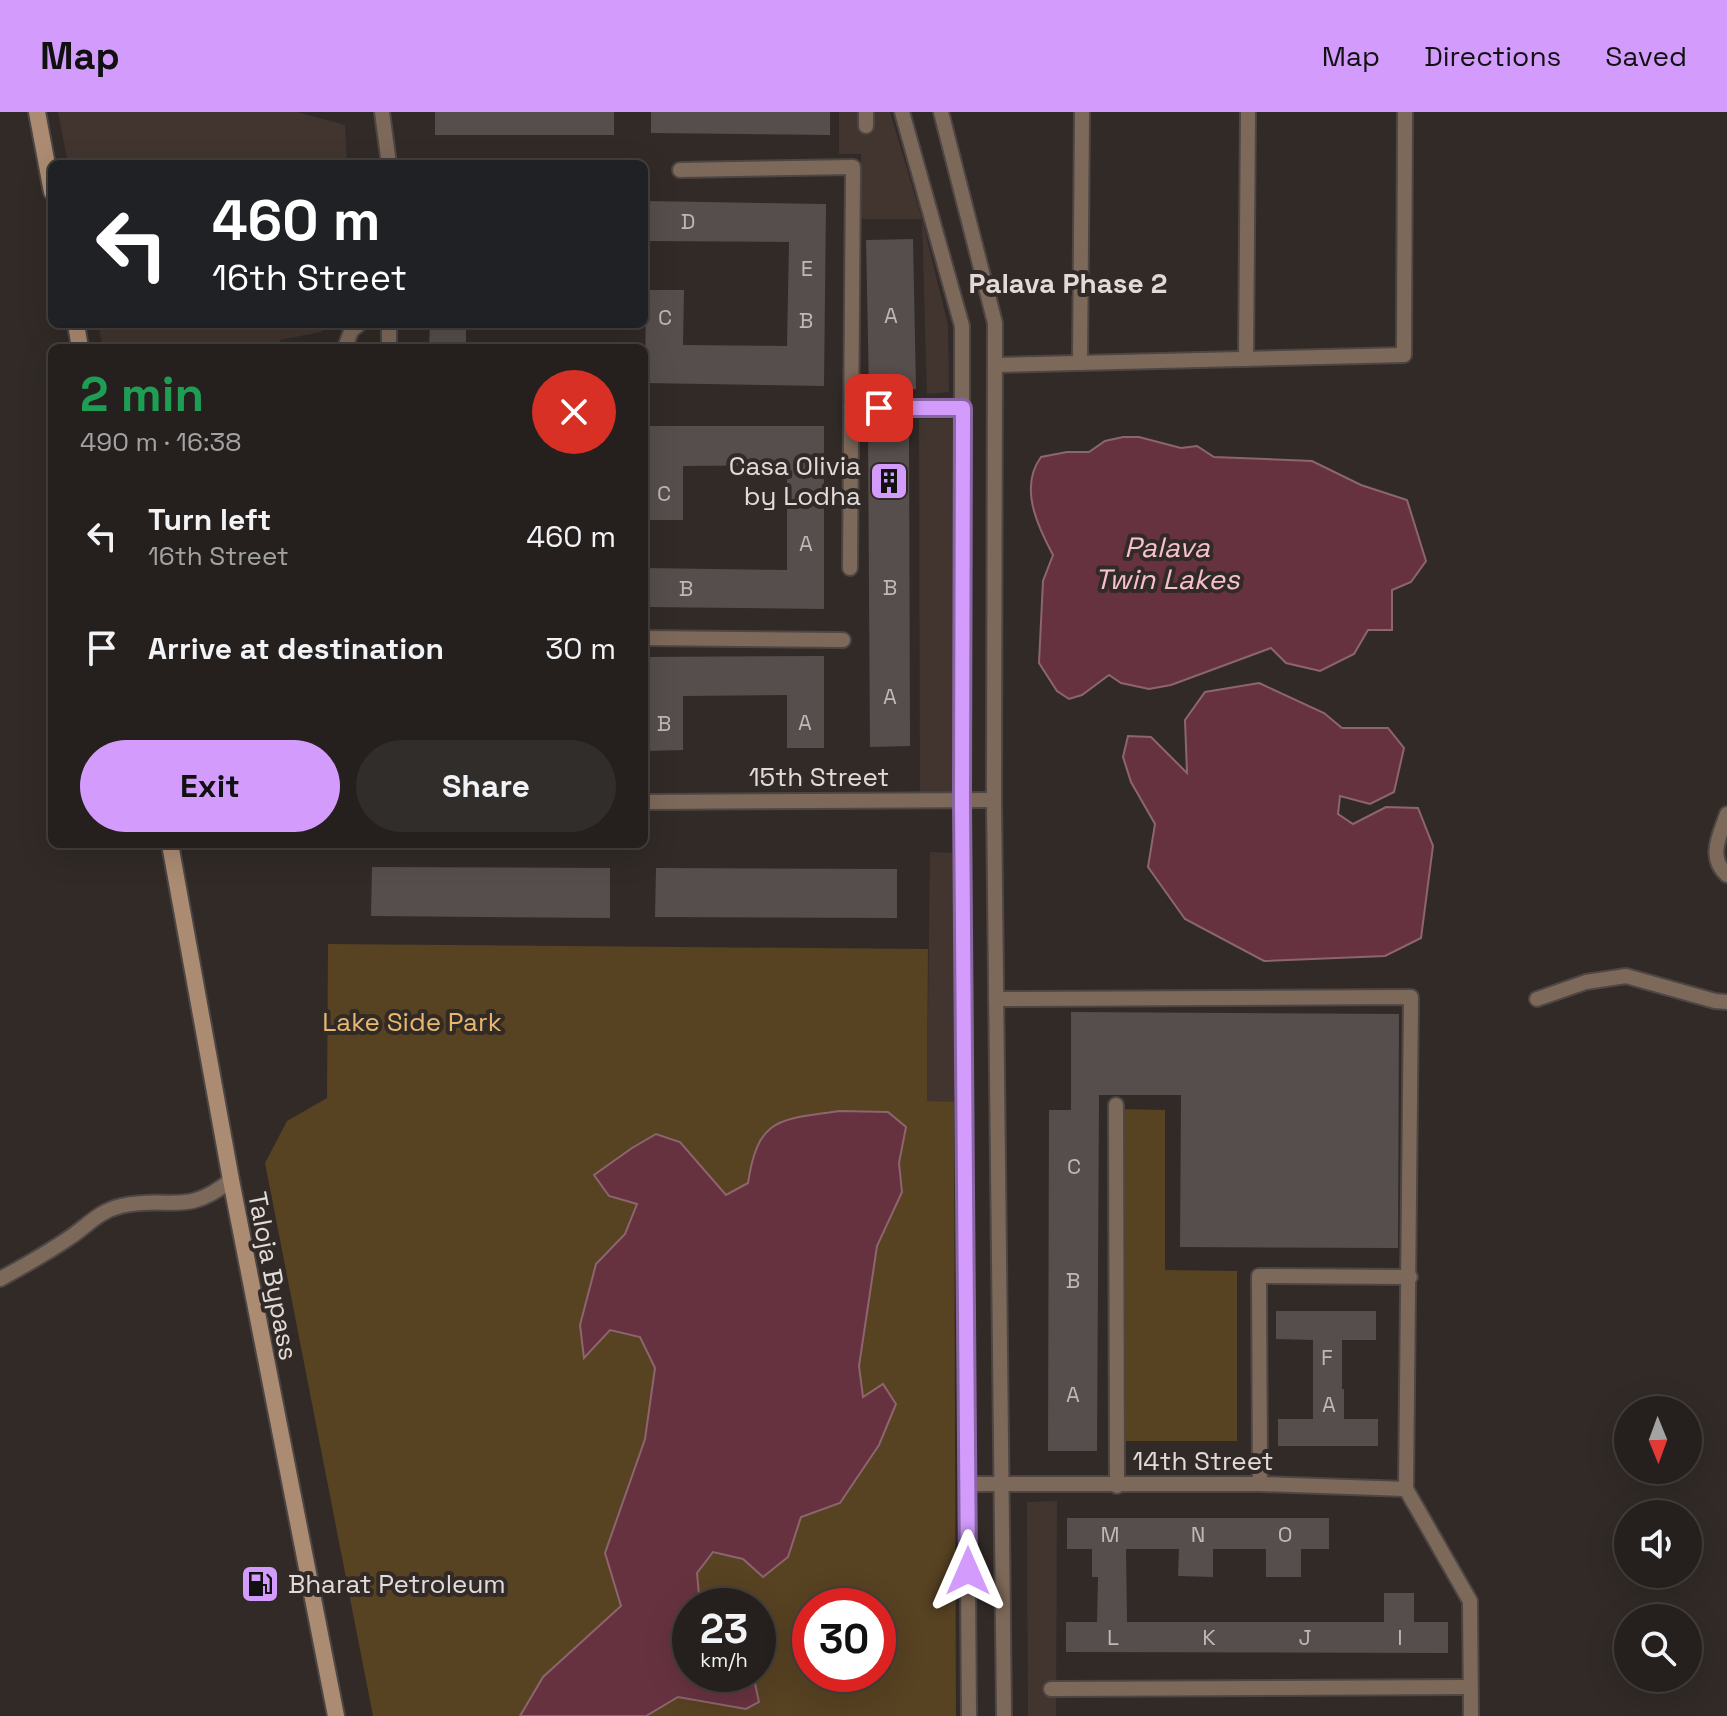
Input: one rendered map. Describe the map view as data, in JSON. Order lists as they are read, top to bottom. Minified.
{"streets":{"main road":["Taloja Bypass"],"street":["15th Street","14th Street"]},"districts":["Palava Phase 2"],"water":["Palava Twin Lakes"],"parks":["Lake Side Park"],"places":{"building":["Casa Olivia by Lodha"],"fuel station":["Bharat Petroleum"]},"house_numbers":["D","E","A","C","B","C","A","B","B","A","A","B","C","B","F","A","A","M","N","O","L","K","J","I"],"north":"bottom","page":{"header":"Map","nav":["Map","Directions","Saved"],"turn":["460 m","16th Street"],"heading":["2 min","490 m · 16:38"],"list":[{"name":"Turn left","note":"16th Street","value":"460 m"},{"name":"Arrive at destination","value":"30 m"}],"buttons":["Exit","Share"],"speed":"23 km/h","limit":"30"}}
